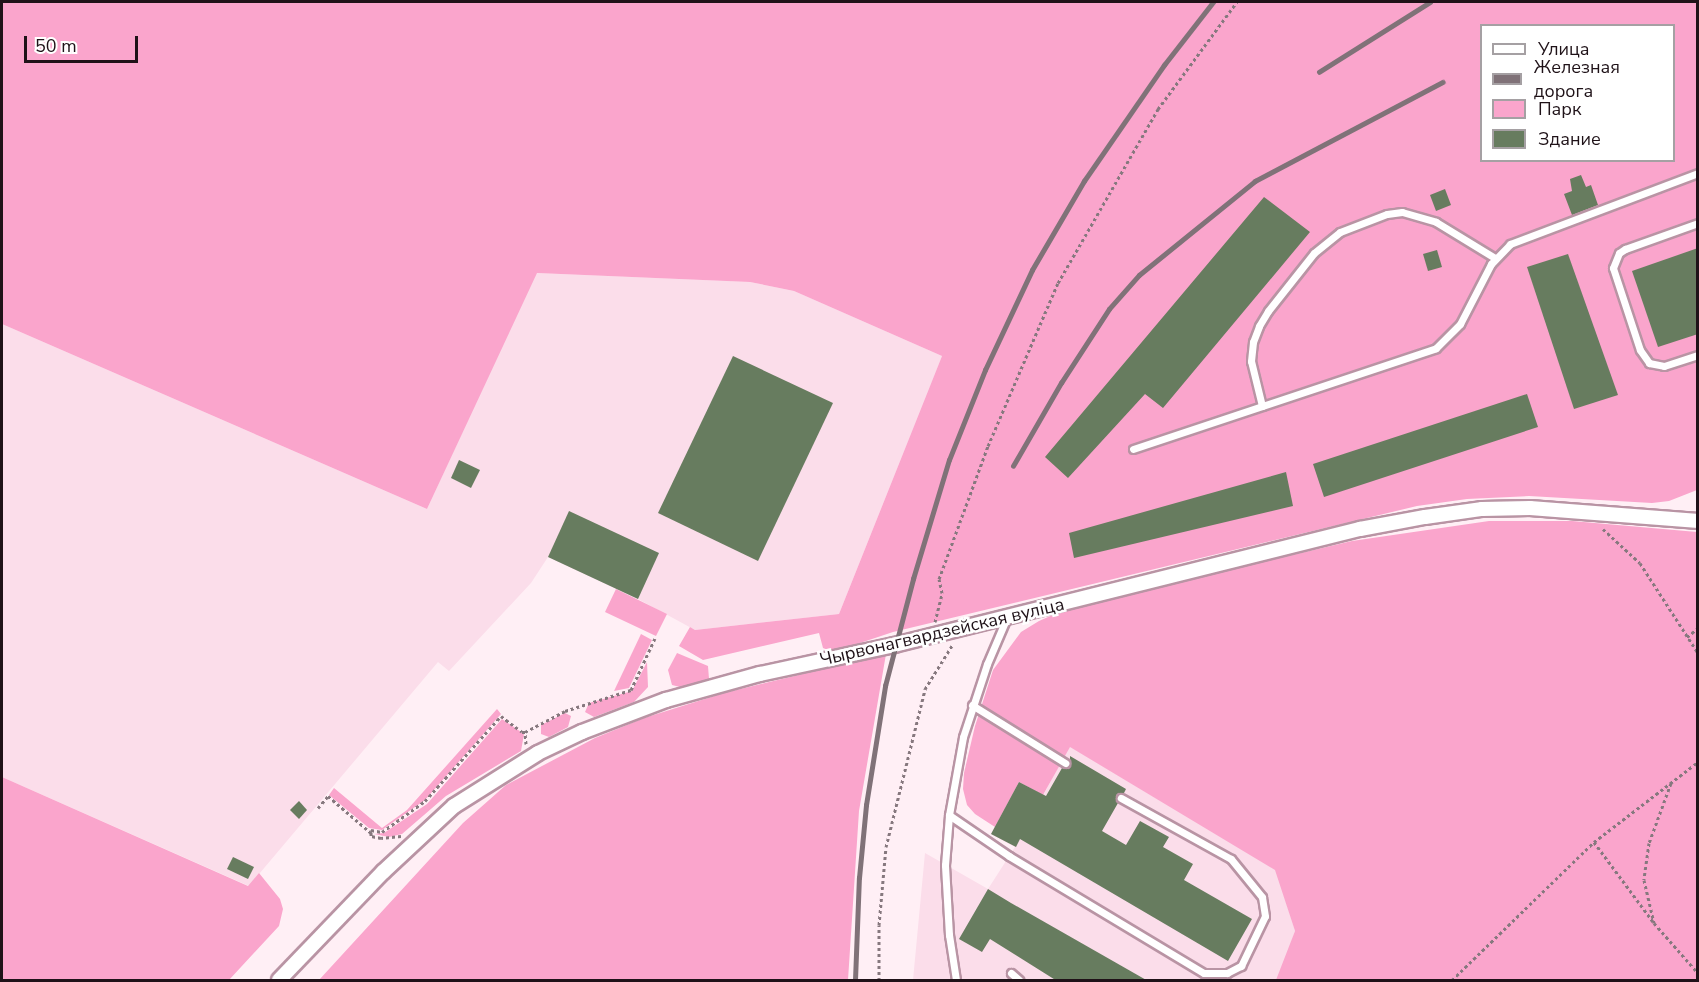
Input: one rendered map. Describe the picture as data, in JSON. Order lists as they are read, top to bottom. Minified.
{"streets":{"street":["Чырвонагвардзейская вуліца"]},"legend":["Улица","Железная дорога","Парк","Здание"],"scale_bar":"50 m"}
